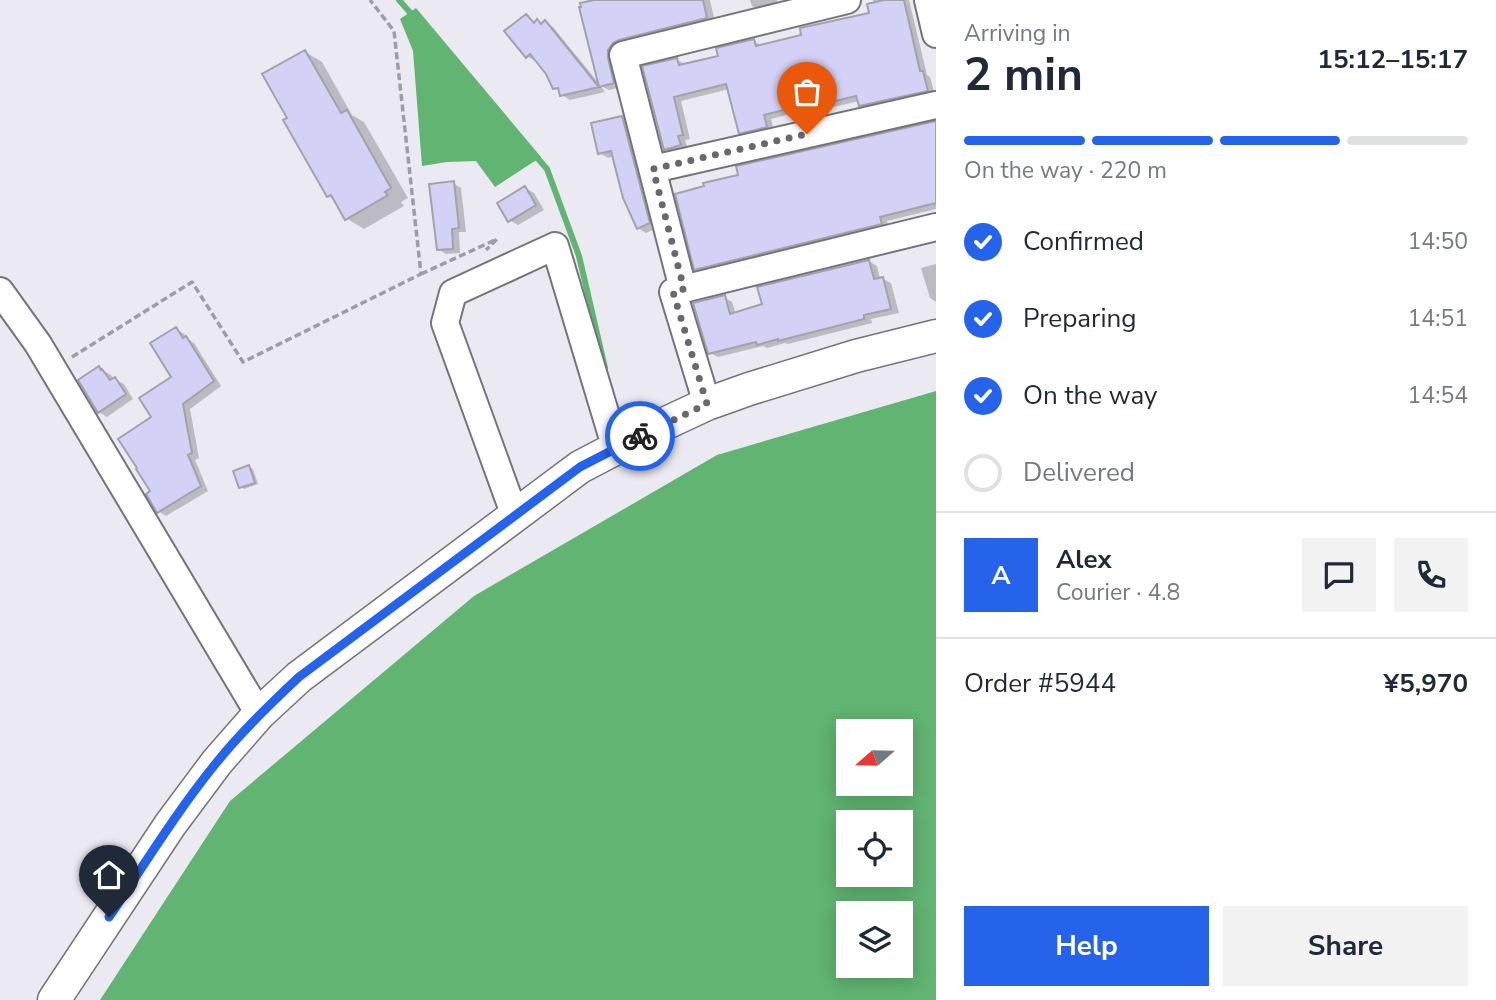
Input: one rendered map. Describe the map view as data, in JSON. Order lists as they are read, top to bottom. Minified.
{"north":"left","page":{"heading":["2 min","Arriving in","15:12–15:17"],"panel":["Alex","Courier · 4.8","Order #5944","¥5,970"],"bar":"On the way · 220 m","list":[["Confirmed","14:50"],["Preparing","14:51"],["On the way","14:54"],"Delivered"],"round":"A","buttons":["Help","Share"]}}
